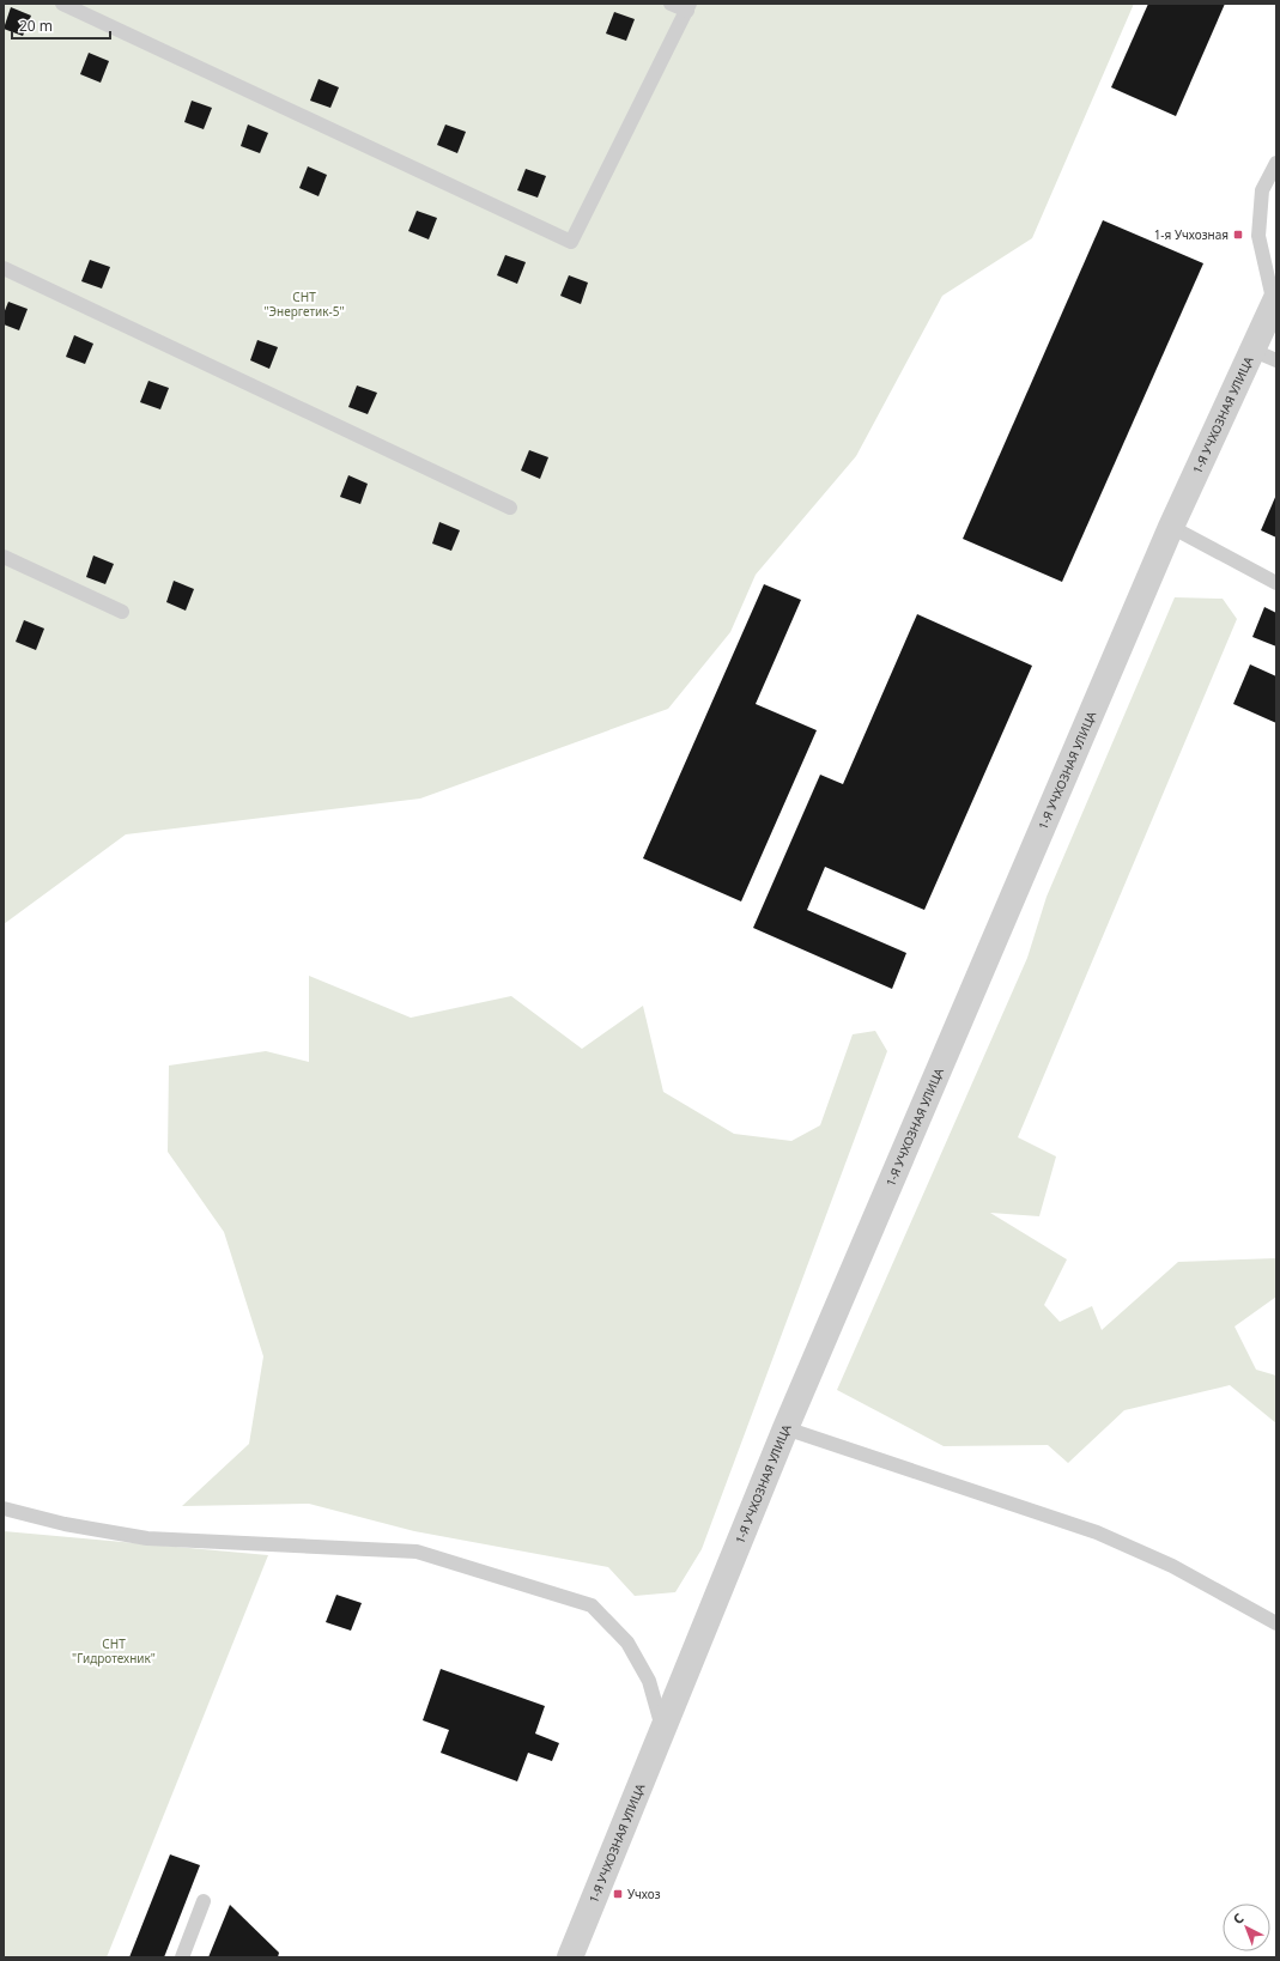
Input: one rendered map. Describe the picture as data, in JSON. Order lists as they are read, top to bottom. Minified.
{"streets":{"street":["1-Я УЧХОЗНАЯ УЛИЦА"]},"parks":["СНТ \"Энергетик-5\"","СНТ \"Гидротехник\""],"places":{"transit":["1-я Учхозная","Учхоз"]},"scale_bar":"20 m","north":"top left"}
